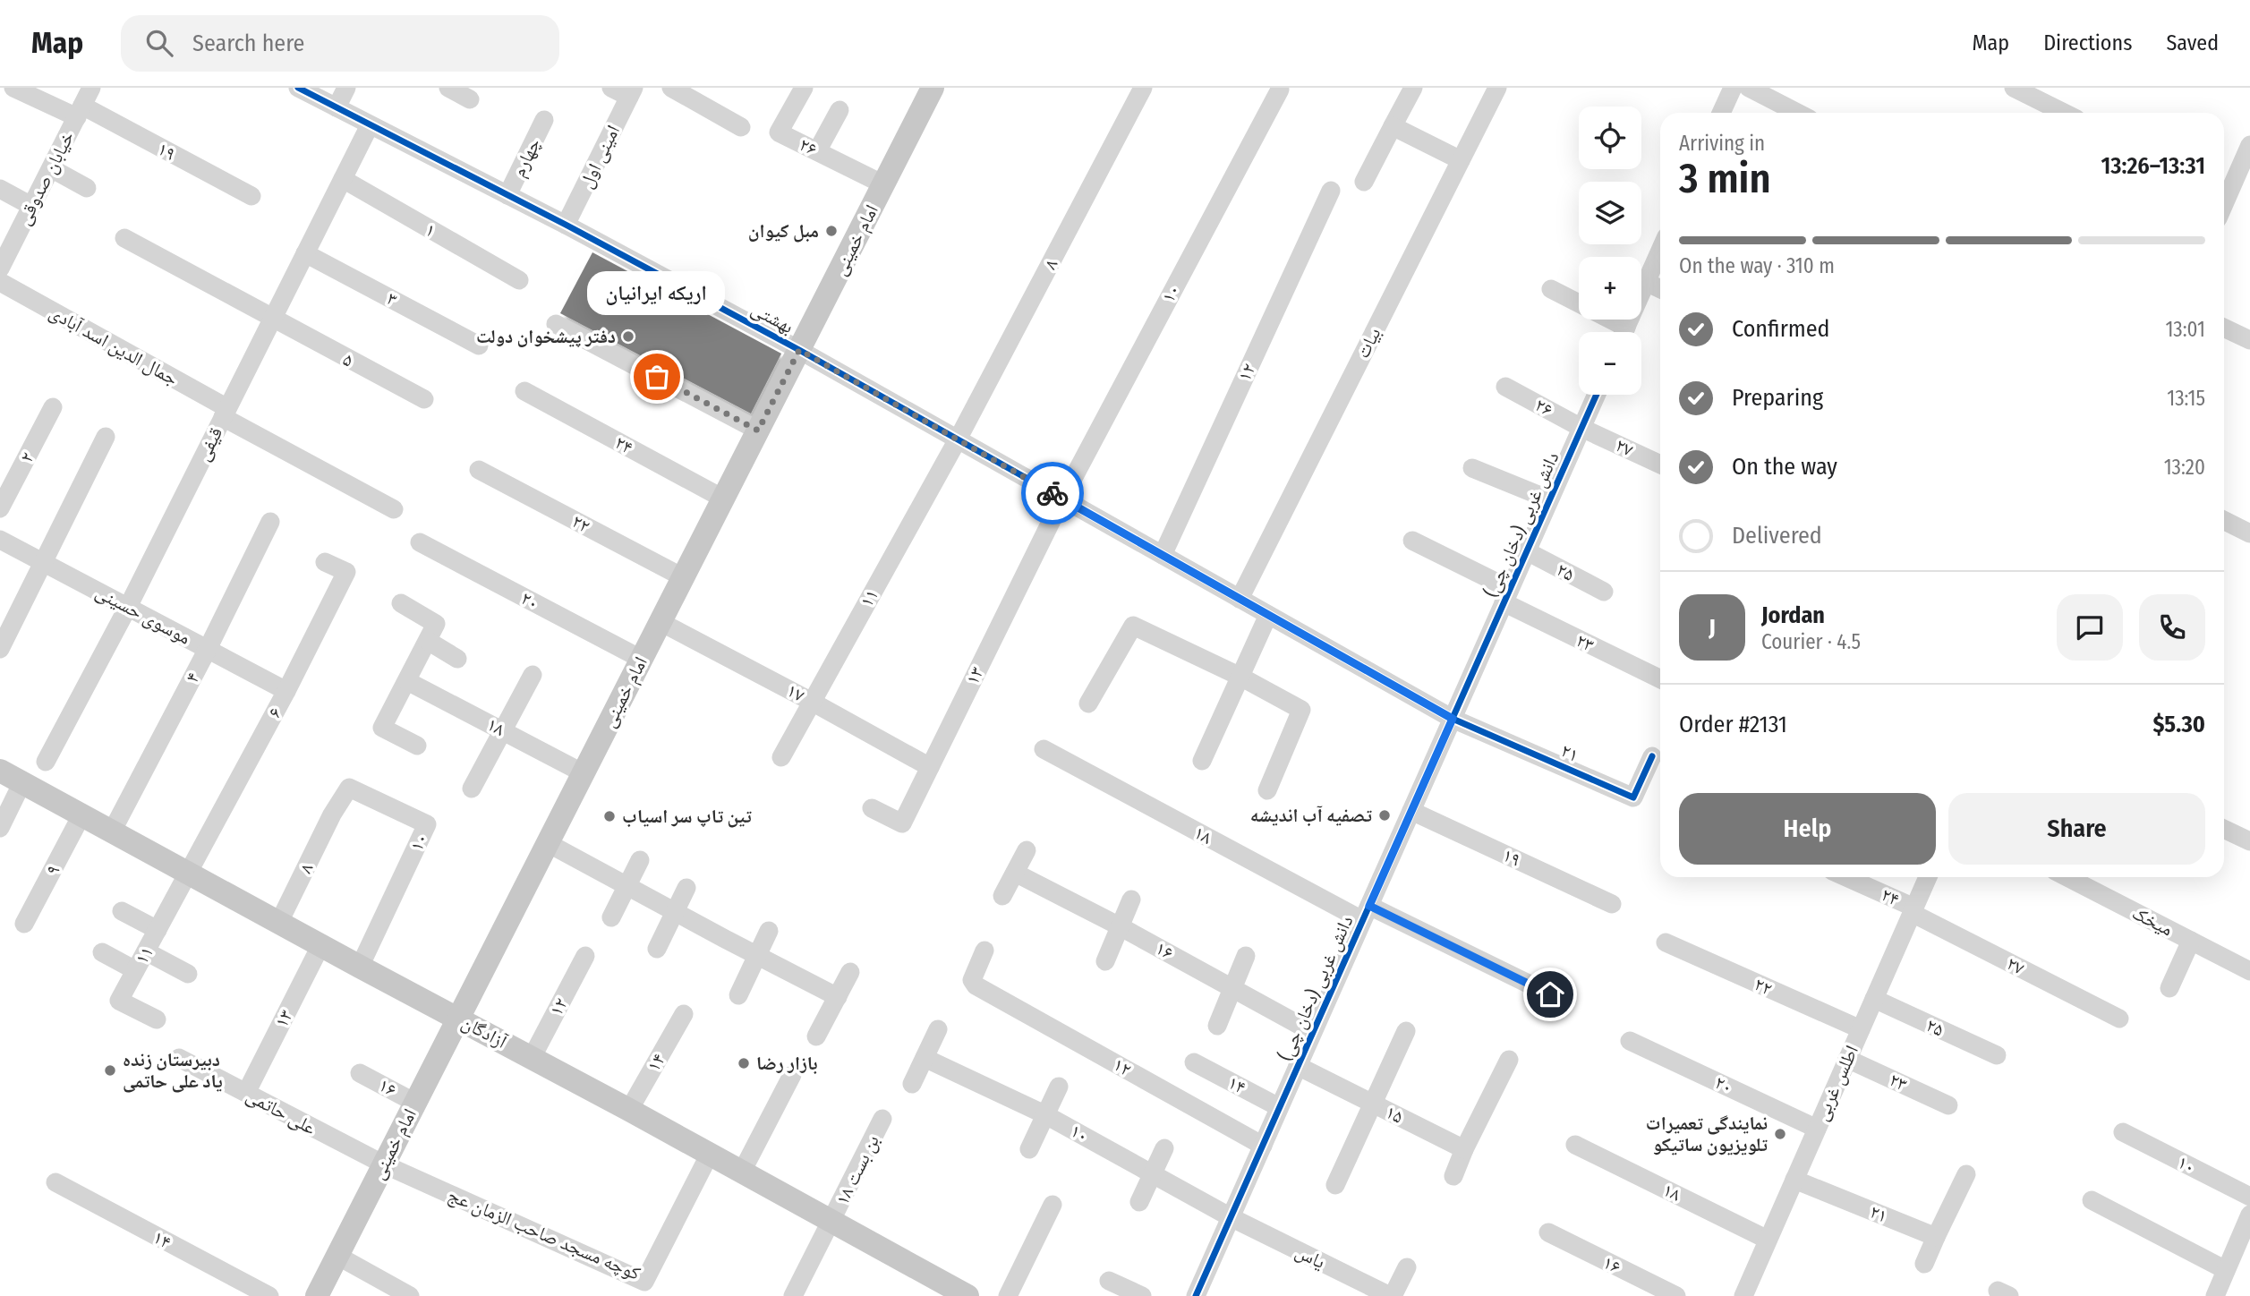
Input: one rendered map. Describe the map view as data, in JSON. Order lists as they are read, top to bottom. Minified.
{"streets":{"main road":["امام خمینی","آزادگان"],"street":["۲۶","۱۹","امینی اول","چهارم","خیابان صدوقی","۱","۸","۱۰","۳","بهشتی","بیات","جمال الدین اسد آبادی","۵","۱۲","قیفی","۲۴","۲۷","۲","۲۲","دانش غربی (دخان چی)","۲۵","۱۱","۲۰","موسوی حسینی","۲۳","۱۳","۴","۱۷","۶","۱۸","۲۱","۹","میخک","۱۶","۱۴","اطلس غربی","علی حاتمی","۱۵","بن بست ۱۸","کوچه مسجد صاحب الزمان عج","یاس"]},"crossings":[["۲۶","امام خمینی"],["۲۶","۲۷"],["۲۶","دانش غربی (دخان چی)"],["۱۹","خیابان صدوقی"],["۱۹","دانش غربی (دخان چی)"],["امینی اول","بهشتی"],["چهارم","بهشتی"],["۱","قیفی"],["امام خمینی","بهشتی"],["امام خمینی","۲۴"],["امام خمینی","۲۲"],["امام خمینی","۲۰"],["امام خمینی","۱۷"],["امام خمینی","۱۸"],["امام خمینی","۱۶"],["امام خمینی","آزادگان"],["امام خمینی","علی حاتمی"],["امام خمینی","کوچه مسجد صاحب الزمان عج"],["۸","۱۰"],["۸","بهشتی"],["۸","۱۱"],["۸","آزادگان"],["۱۰","بهشتی"],["۱۰","دانش غربی (دخان چی)"],["۱۰","۱۳"],["۱۰","آزادگان"],["۱۰","یاس"],["۳","قیفی"],["بهشتی","بیات"],["بهشتی","۱۲"],["بهشتی","قیفی"],["بهشتی","دانش غربی (دخان چی)"],["بهشتی","۱۱"],["بهشتی","۱۳"],["بهشتی","۲۱"],["جمال الدین اسد آبادی","قیفی"],["۵","قیفی"],["۱۲","دانش غربی (دخان چی)"],["۱۲","آزادگان"],["قیفی","موسوی حسینی"],["۲۴","۲۷"],["۲۴","اطلس غربی"],["۲۷","دانش غربی (دخان چی)"],["۲۷","اطلس غربی"],["۲۲","اطلس غربی"],["دانش غربی (دخان چی)","۲۵"],["دانش غربی (دخان چی)","۲۳"],["دانش غربی (دخان چی)","۱۸"],["دانش غربی (دخان چی)","۲۱"],["دانش غربی (دخان چی)","۱۶"],["دانش غربی (دخان چی)","۱۴"],["دانش غربی (دخان چی)","۱۵"],["دانش غربی (دخان چی)","یاس"],["۲۵","اطلس غربی"],["۱۱","۱۷"],["۱۱","۶"],["۱۱","آزادگان"],["۲۰","اطلس غربی"],["موسوی حسینی","۴"],["موسوی حسینی","۶"],["۲۳","اطلس غربی"],["۱۳","۱۷"],["۱۳","آزادگان"],["۱۳","علی حاتمی"],["۴","آزادگان"],["۶","آزادگان"],["۱۸","اطلس غربی"],["۲۱","اطلس غربی"],["۹","آزادگان"],["آزادگان","۱۴"],["آزادگان","بن بست ۱۸"],["آزادگان","کوچه مسجد صاحب الزمان عج"],["علی حاتمی","کوچه مسجد صاحب الزمان عج"]],"places":["مبل کیوان","دفتر پیشخوان دولت","اریکه ایرانیان","تصفیه آب اندیشه","تین تاپ سر اسیاب","بازار رضا","دبیرستان زنده یاد علی حاتمی","نمایندگی تعمیرات تلویزیون ساتیکو"],"page":{"header":"Map","search":"Search here","nav":["Map","Directions","Saved"],"map_buttons":["+","−"],"heading":["3 min","Arriving in","13:26–13:31"],"panel":["Jordan","Courier · 4.5","Order #2131","$5.30"],"bar":"On the way · 310 m","bubble":"اریکه ایرانیان","list":[["Confirmed","13:01"],["Preparing","13:15"],["On the way","13:20"],"Delivered"],"round":"J","buttons":["Help","Share"]}}
